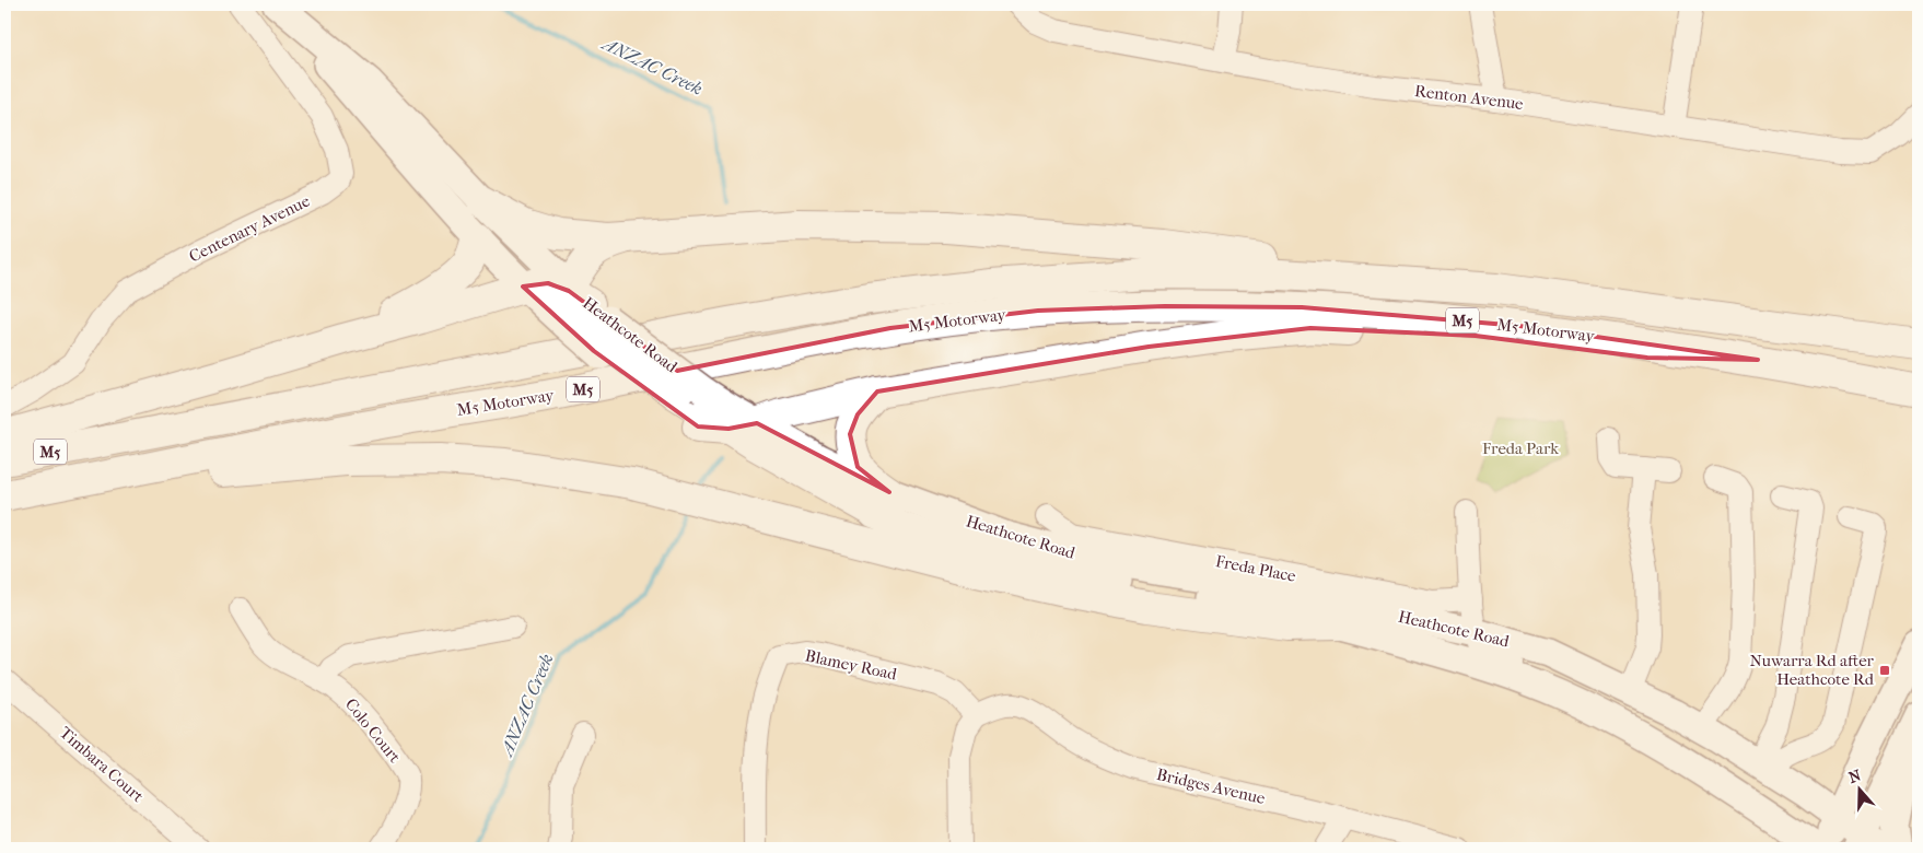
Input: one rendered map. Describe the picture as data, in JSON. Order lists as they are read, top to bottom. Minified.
{"streets":{"highway":["M5 Motorway","M5"],"main road":["Heathcote Road"],"street":["Renton Avenue","Centenary Avenue","Freda Place","Blamey Road","Colo Court","Timbara Court","Bridges Avenue"]},"crossings":[["Blamey Road","Bridges Avenue"]],"water":["ANZAC Creek"],"parks":["Freda Park"],"places":{"transit":["Nuwarra Rd after Heathcote Rd"]},"north":"top"}
